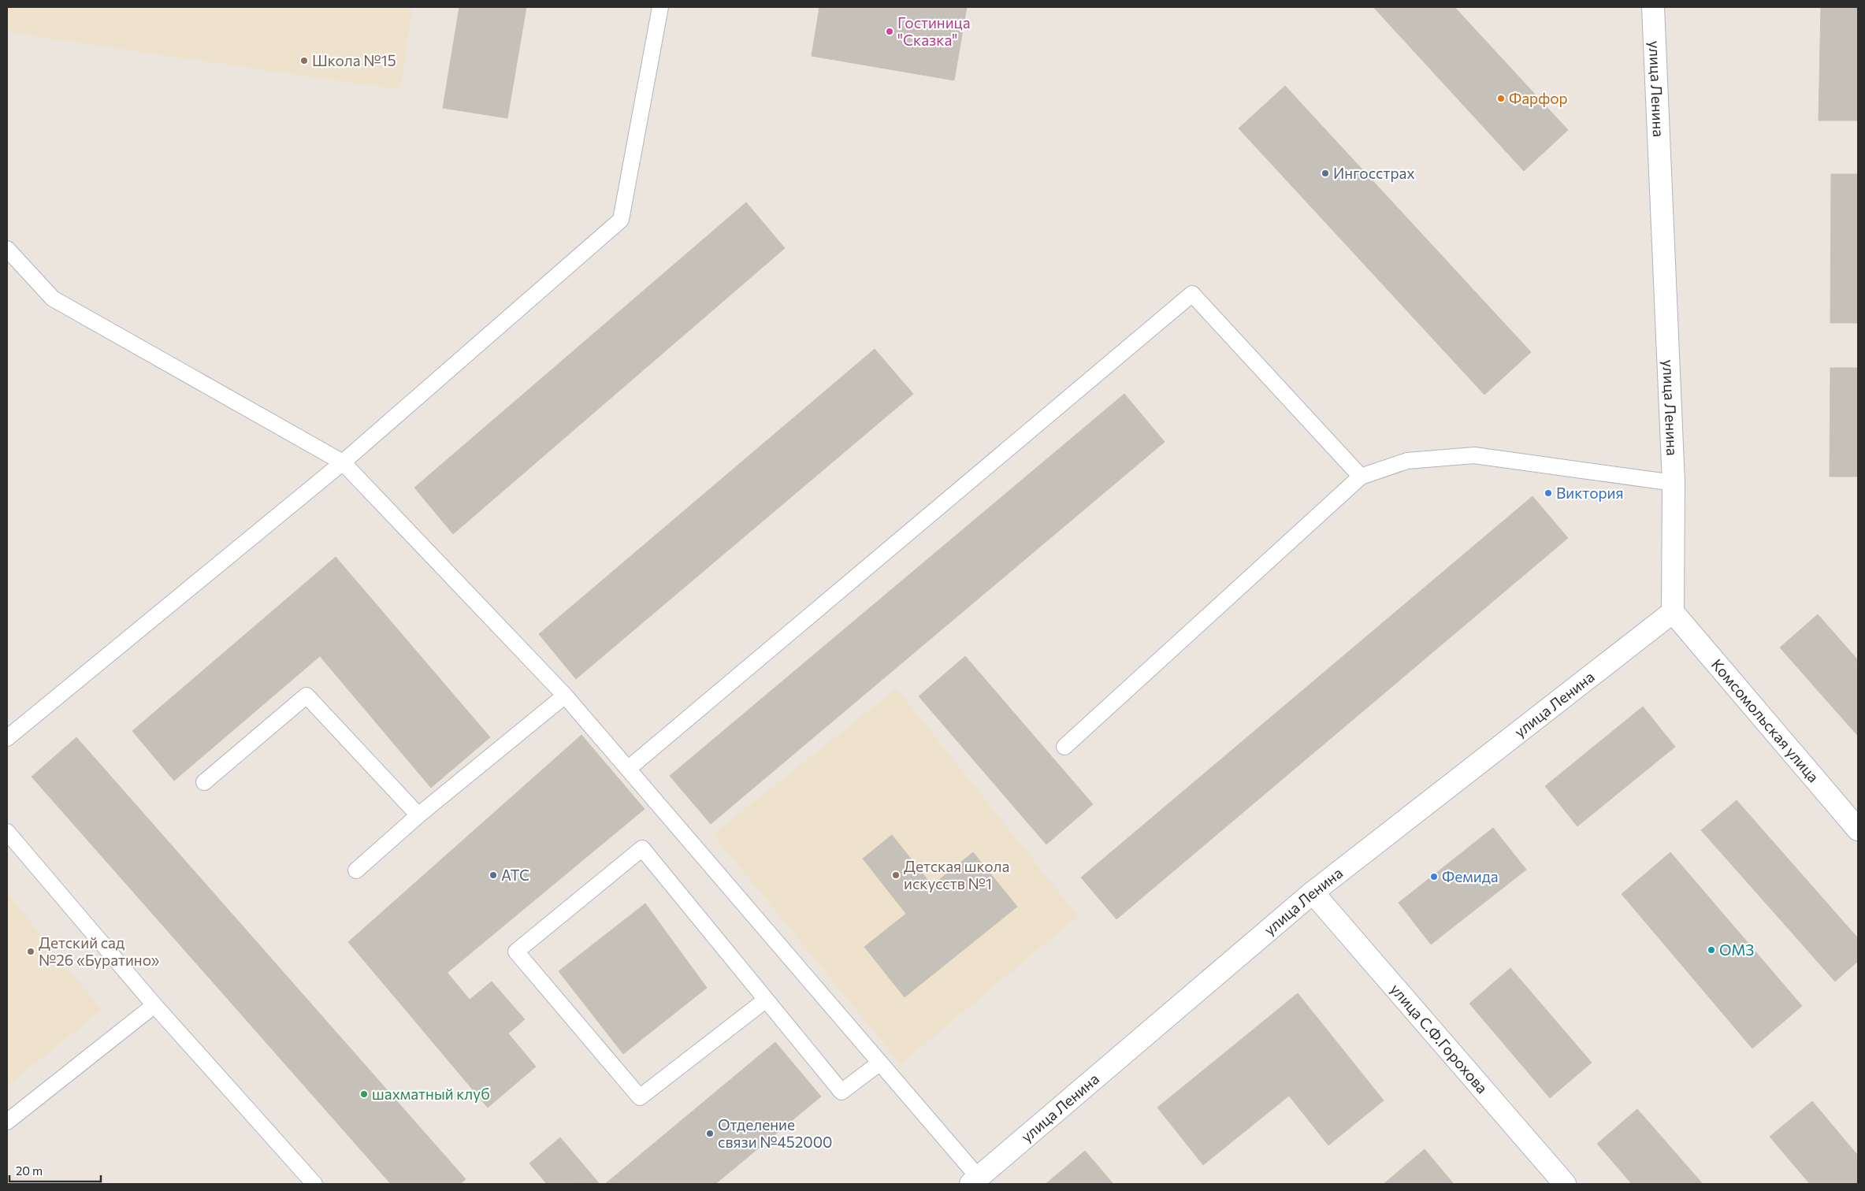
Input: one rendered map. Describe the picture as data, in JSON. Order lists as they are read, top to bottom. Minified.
{"streets":{"main road":["улица Ленина","Комсомольская улица","улица С.Ф.Горохова"]},"crossings":[["улица Ленина","Комсомольская улица"],["улица Ленина","улица С.Ф.Горохова"]],"places":["Гостиница \"Сказка\"","Школа №15","Фарфор","Ингосстрах","Виктория","АТС","Детская школа искусств №1","Фемида","ОМЗ","Детский сад №26 «Буратино»","шахматный клуб","Отделение связи №452000"],"scale_bar":"20 m"}
